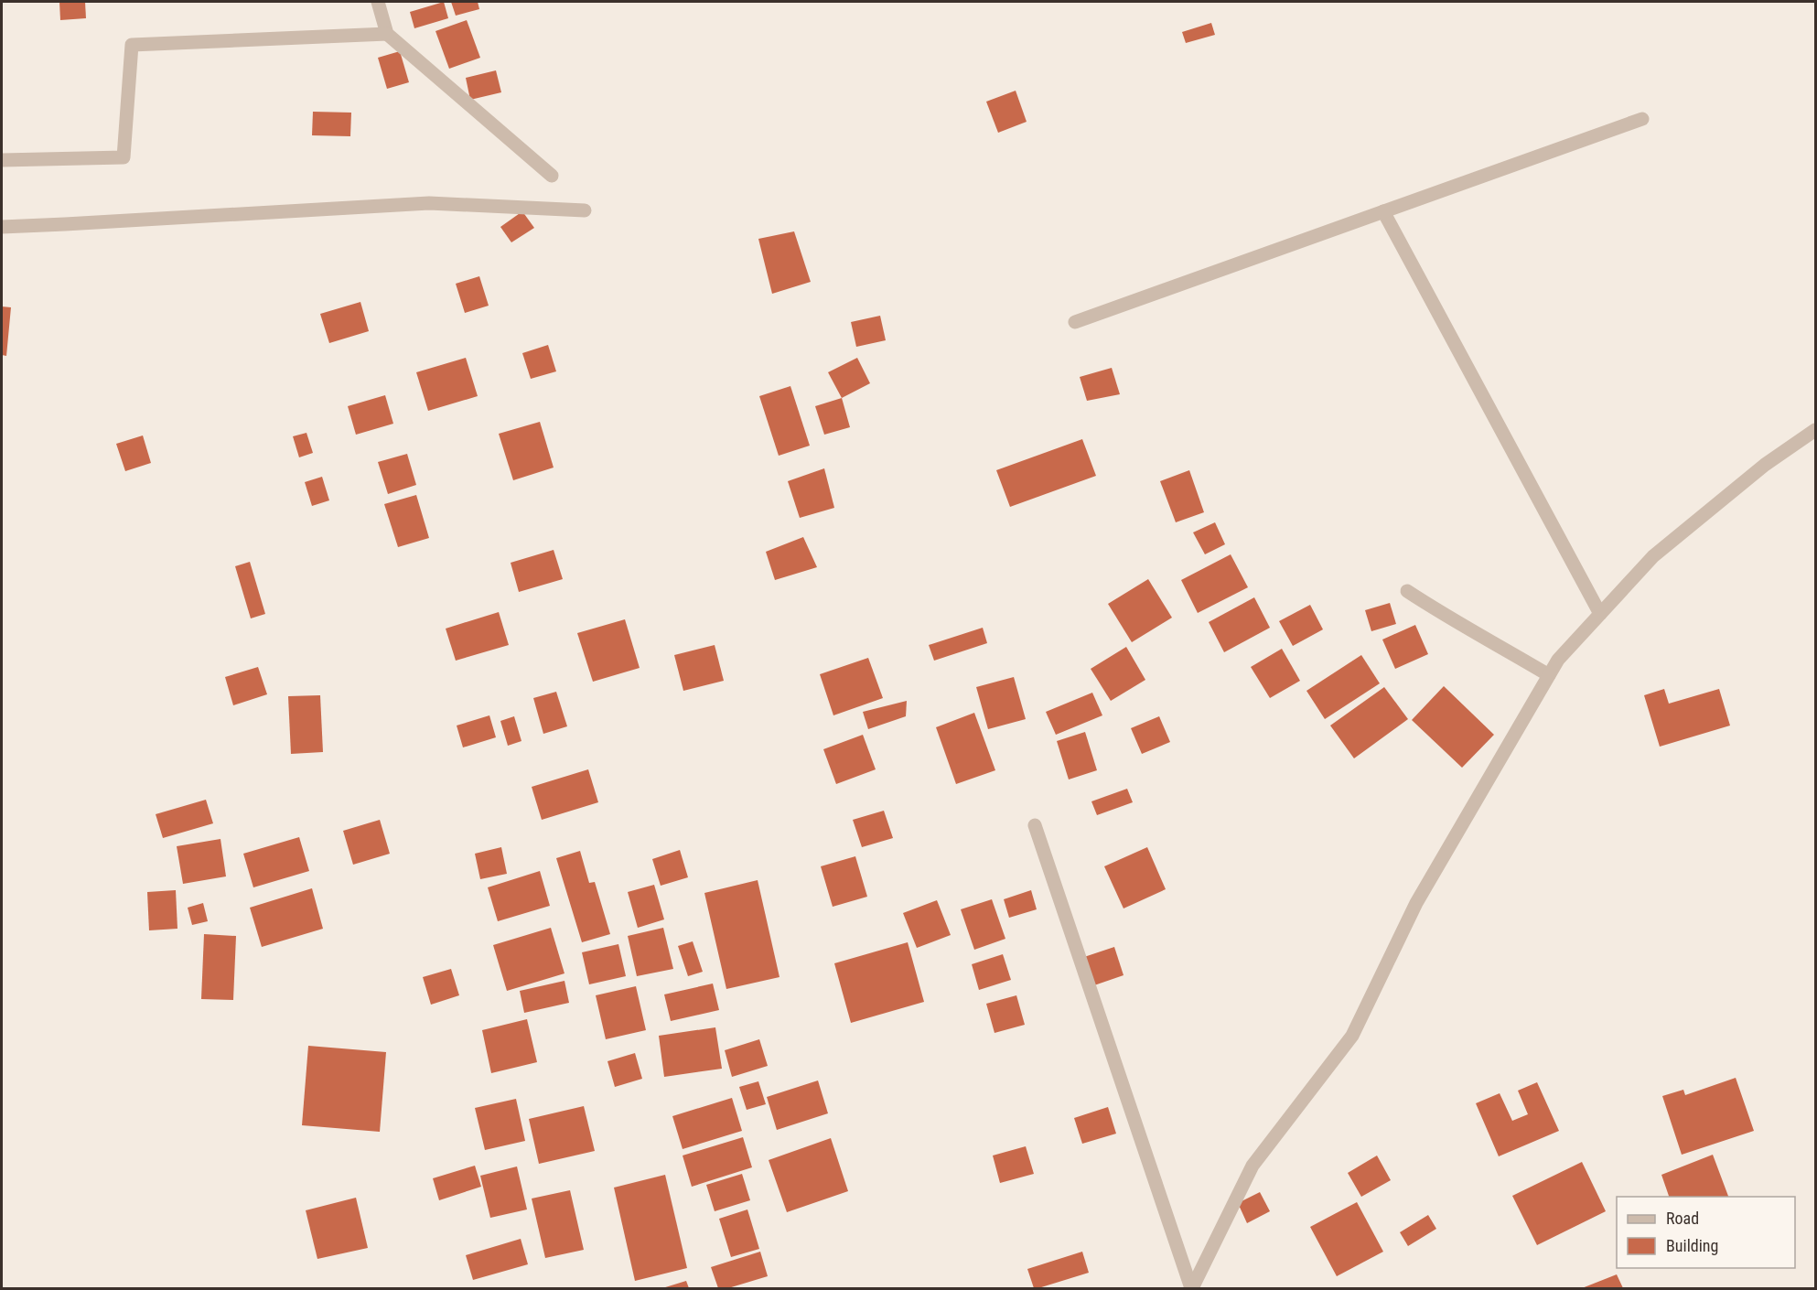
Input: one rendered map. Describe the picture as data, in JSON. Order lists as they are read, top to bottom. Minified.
{"legend":["Road","Building"]}
